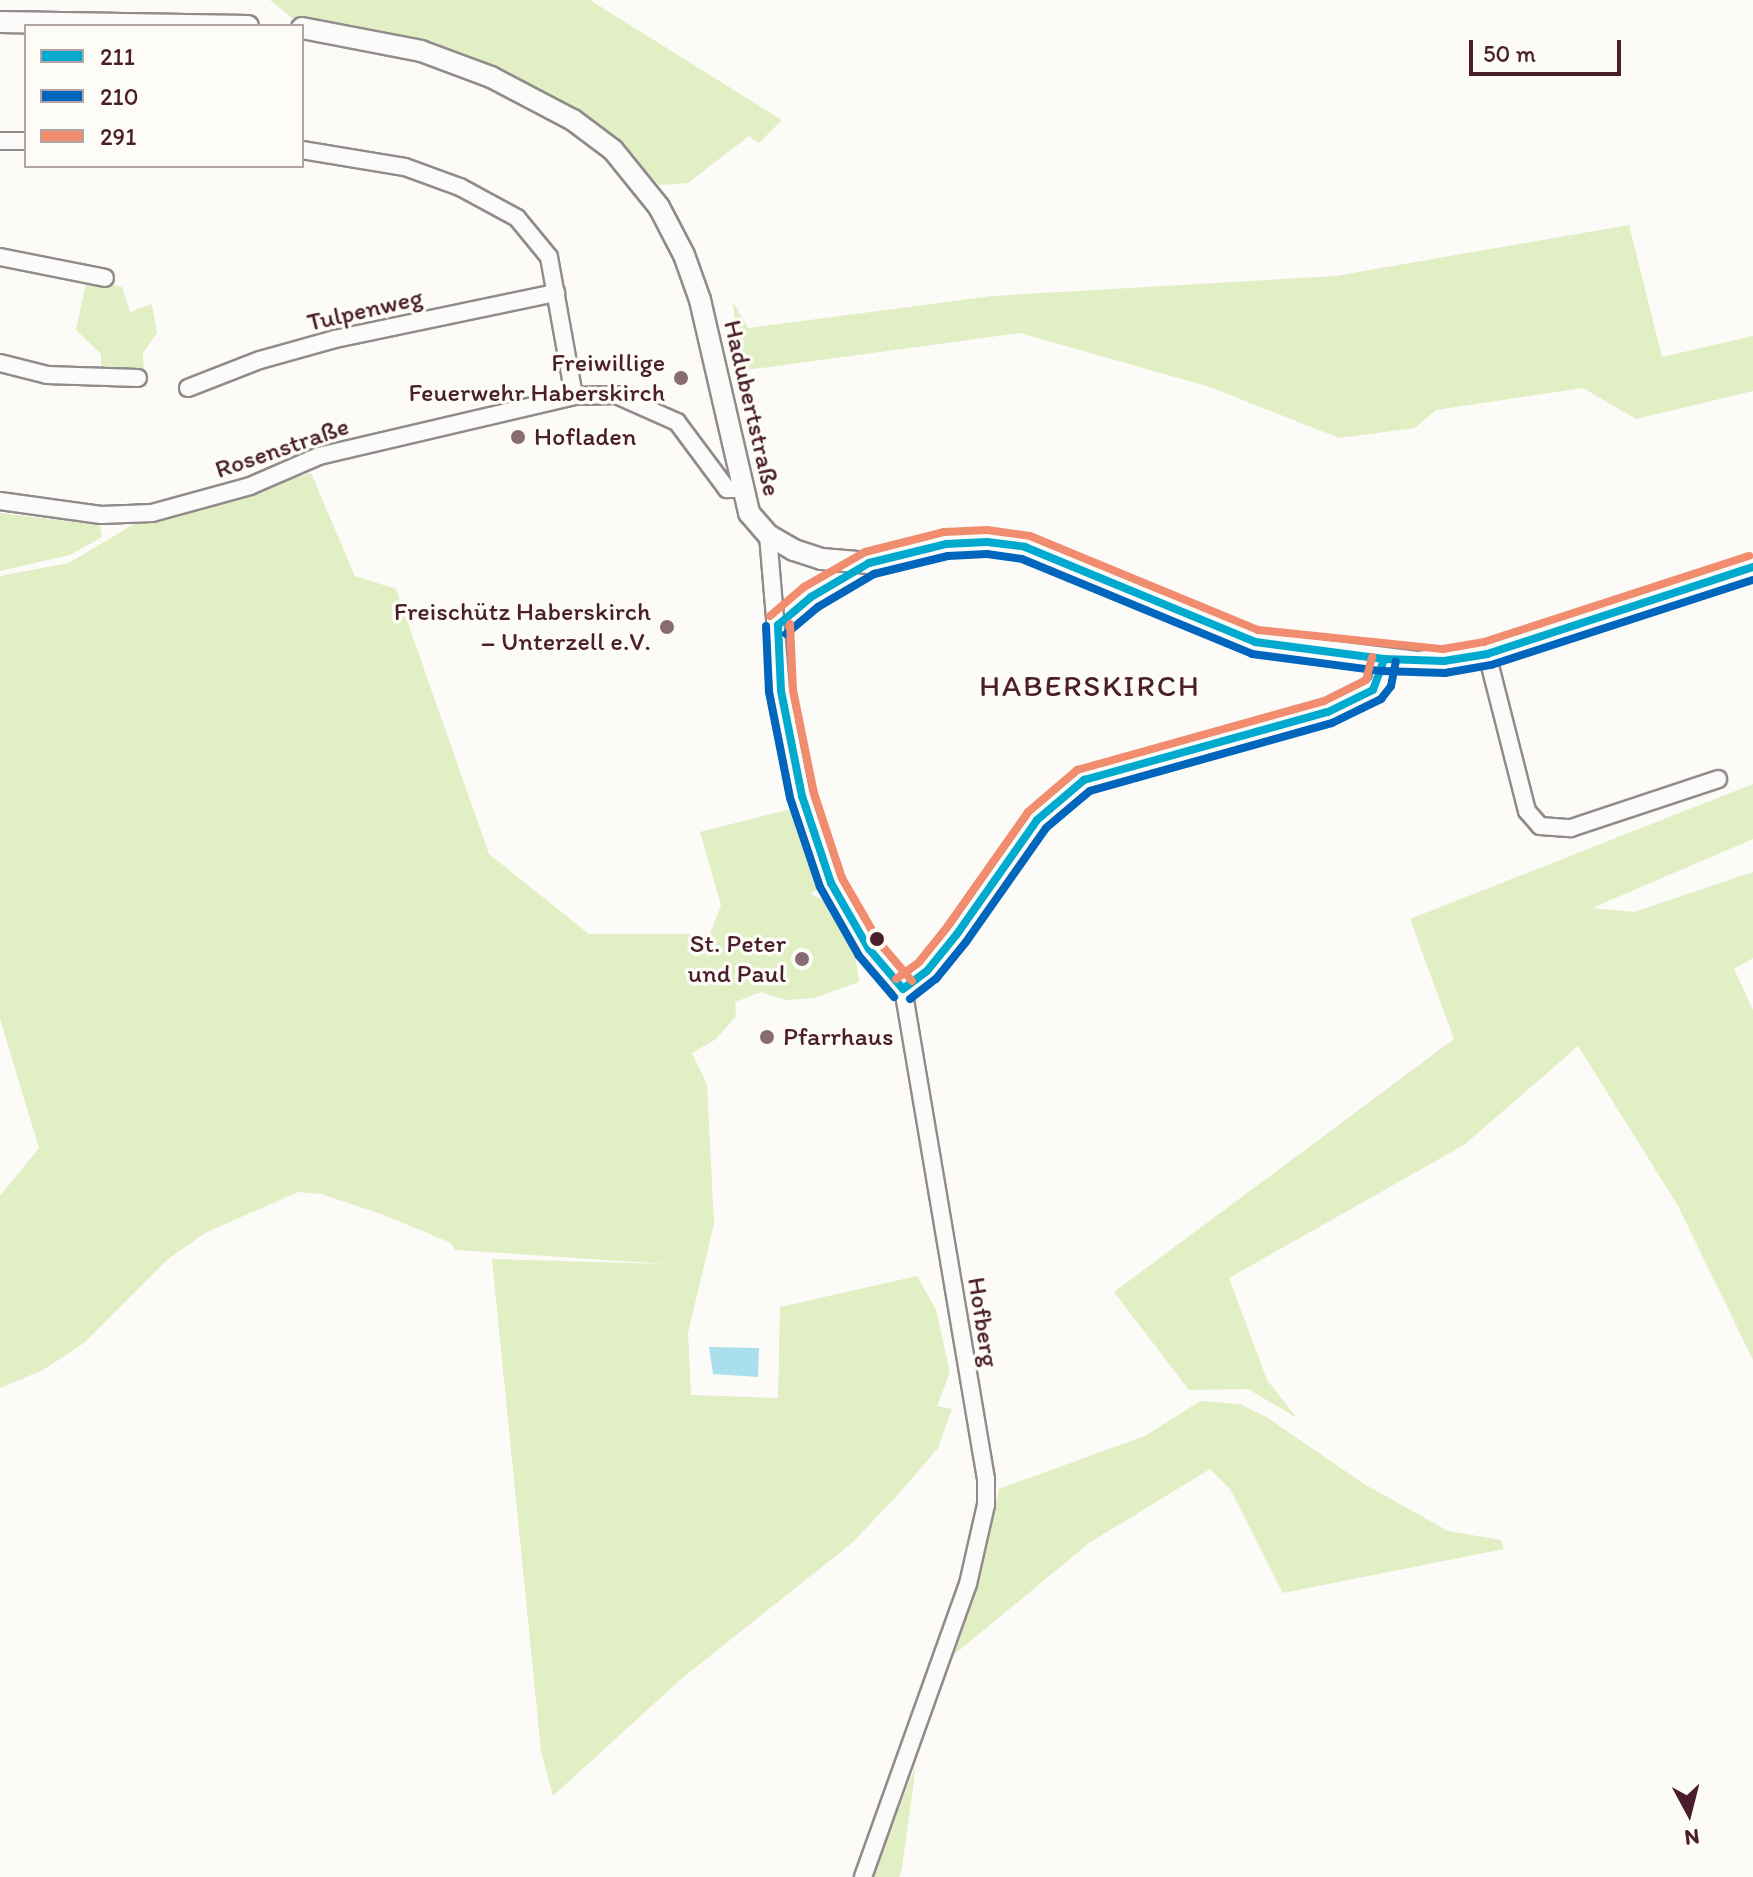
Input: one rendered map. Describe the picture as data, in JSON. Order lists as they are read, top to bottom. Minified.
{"streets":{"street":["Tulpenweg","Hadubertstraße","Rosenstraße","Hofberg"]},"crossings":[["Hadubertstraße","Rosenstraße"]],"districts":["HABERSKIRCH"],"places":["Freiwillige Feuerwehr Haberskirch","Hofladen","Freischütz Haberskirch – Unterzell e.V.","St. Peter und Paul","Pfarrhaus"],"lines":["transit line 291","transit line 211","transit line 210"],"legend":["211","210","291"],"scale_bar":"50 m","north":"bottom"}
